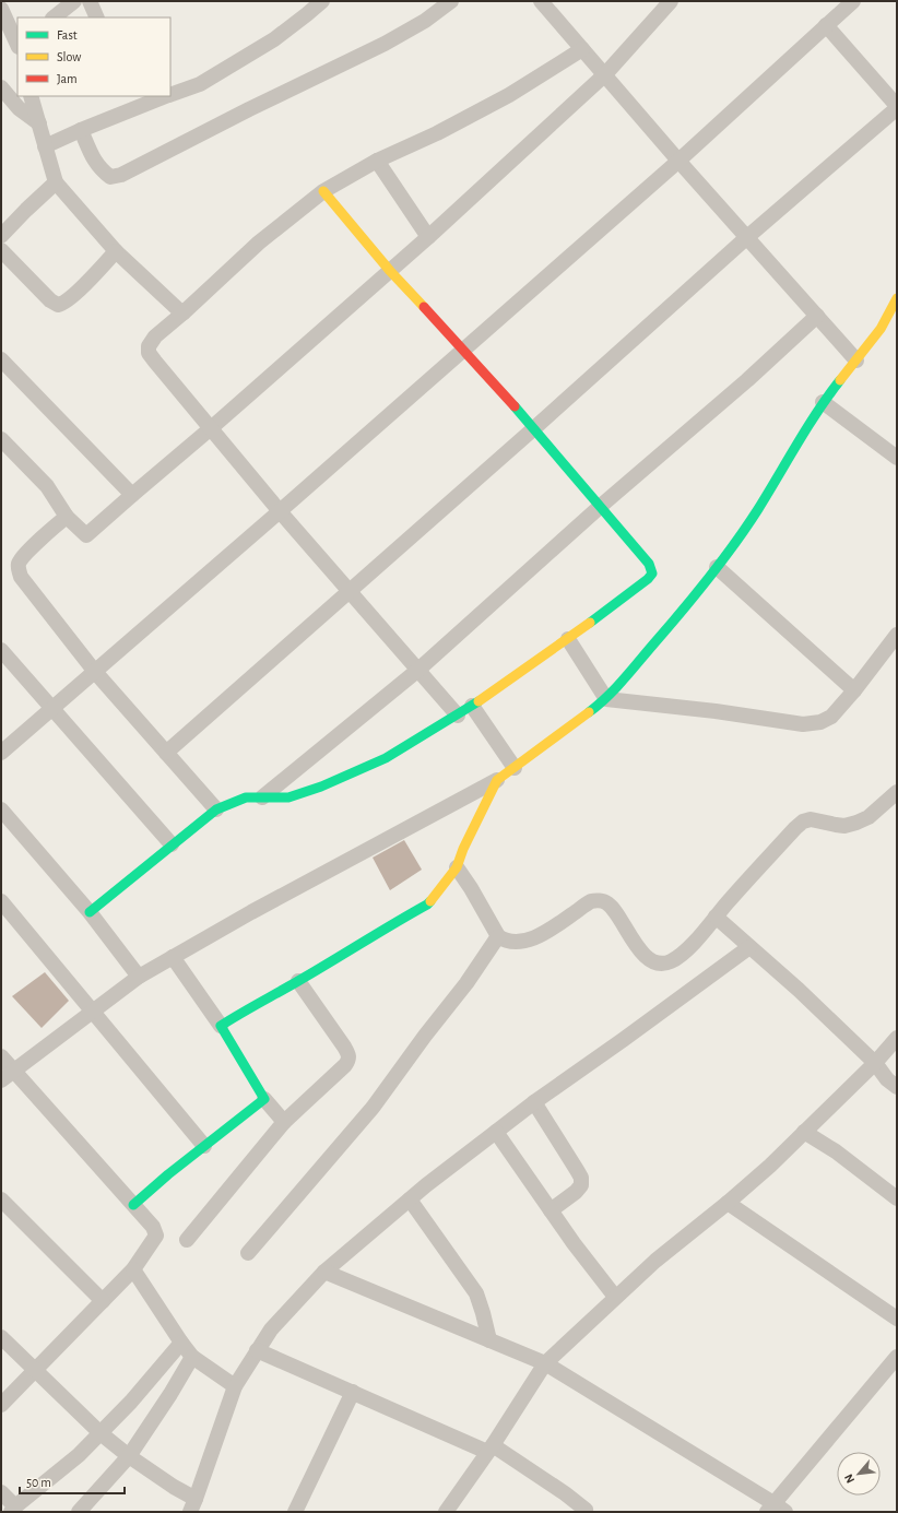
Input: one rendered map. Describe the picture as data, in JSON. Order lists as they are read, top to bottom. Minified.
{"legend":["Fast","Slow","Jam"],"scale_bar":"50 m","north":"bottom left"}
